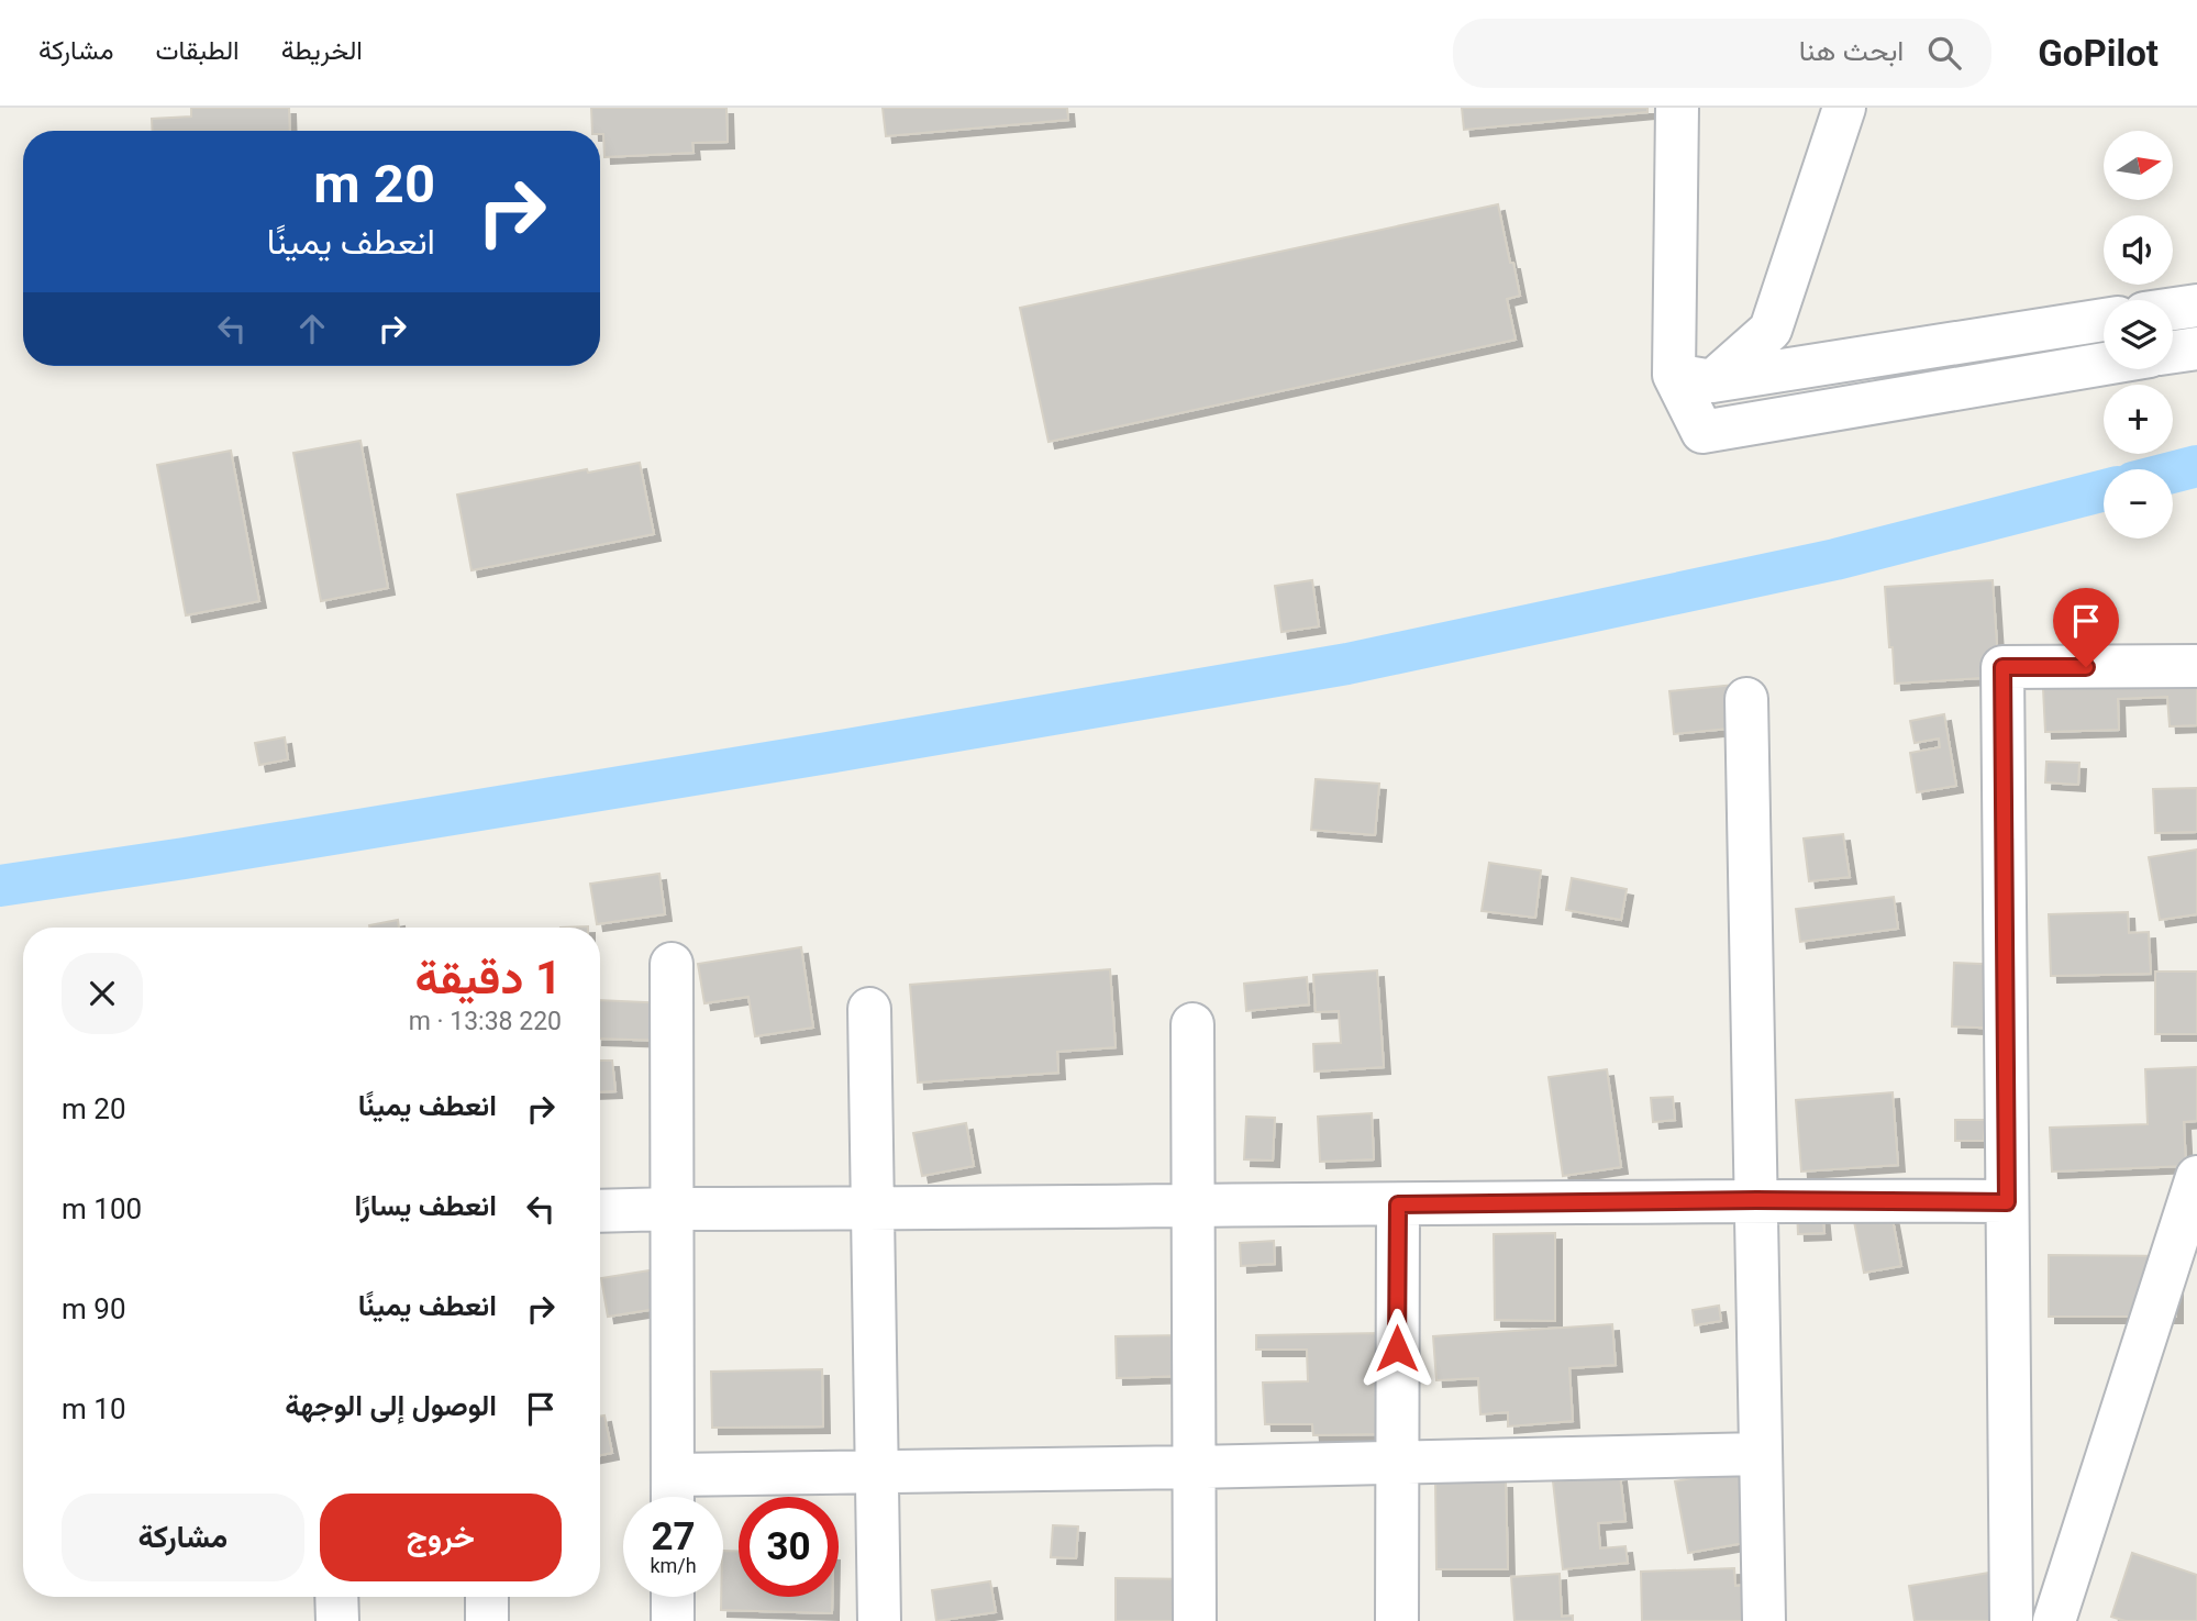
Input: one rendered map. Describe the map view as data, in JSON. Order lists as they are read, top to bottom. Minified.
{"north":"right","page":{"header":"GoPilot","search":"ابحث هنا","nav":["الخريطة","الطبقات","مشاركة"],"map_buttons":["+","−"],"turn":["20 m","انعطف يمينًا"],"heading":["1 دقيقة","220 m · 13:38"],"list":[{"name":"انعطف يمينًا","value":"20 m"},{"name":"انعطف يسارًا","value":"100 m"},{"name":"انعطف يمينًا","value":"90 m"},{"name":"الوصول إلى الوجهة","value":"10 m"}],"buttons":["خروج","مشاركة"],"speed":"27 km/h","limit":"30"}}
